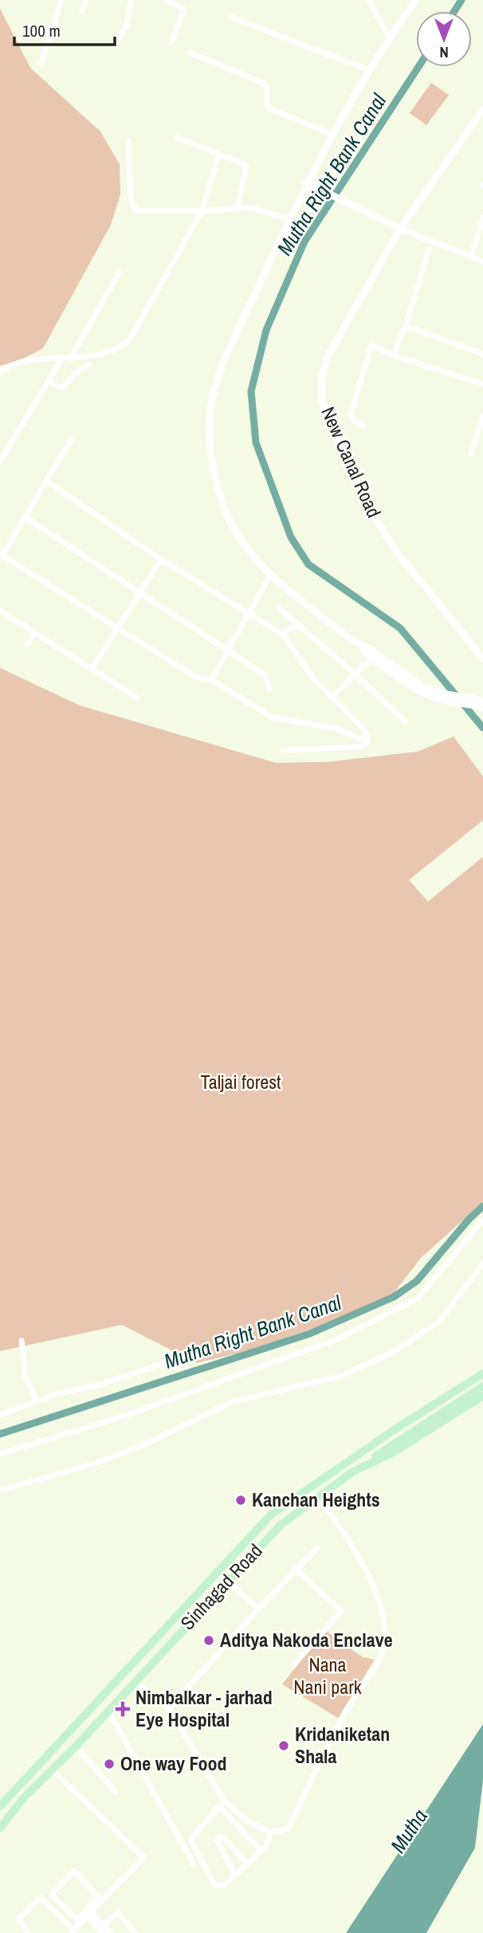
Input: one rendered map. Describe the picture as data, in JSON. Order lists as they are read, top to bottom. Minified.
{"streets":{"main road":["Sinhagad Road"],"street":["New Canal Road"]},"water":["Mutha Right Bank Canal","Mutha"],"parks":["Taljai forest","Nana Nani park"],"places":{"other":["Kanchan Heights","Aditya Nakoda Enclave","Kridaniketan Shala","One way Food"],"health":["Nimbalkar - jarhad Eye Hospital"]},"scale_bar":"100 m","north":"bottom"}
